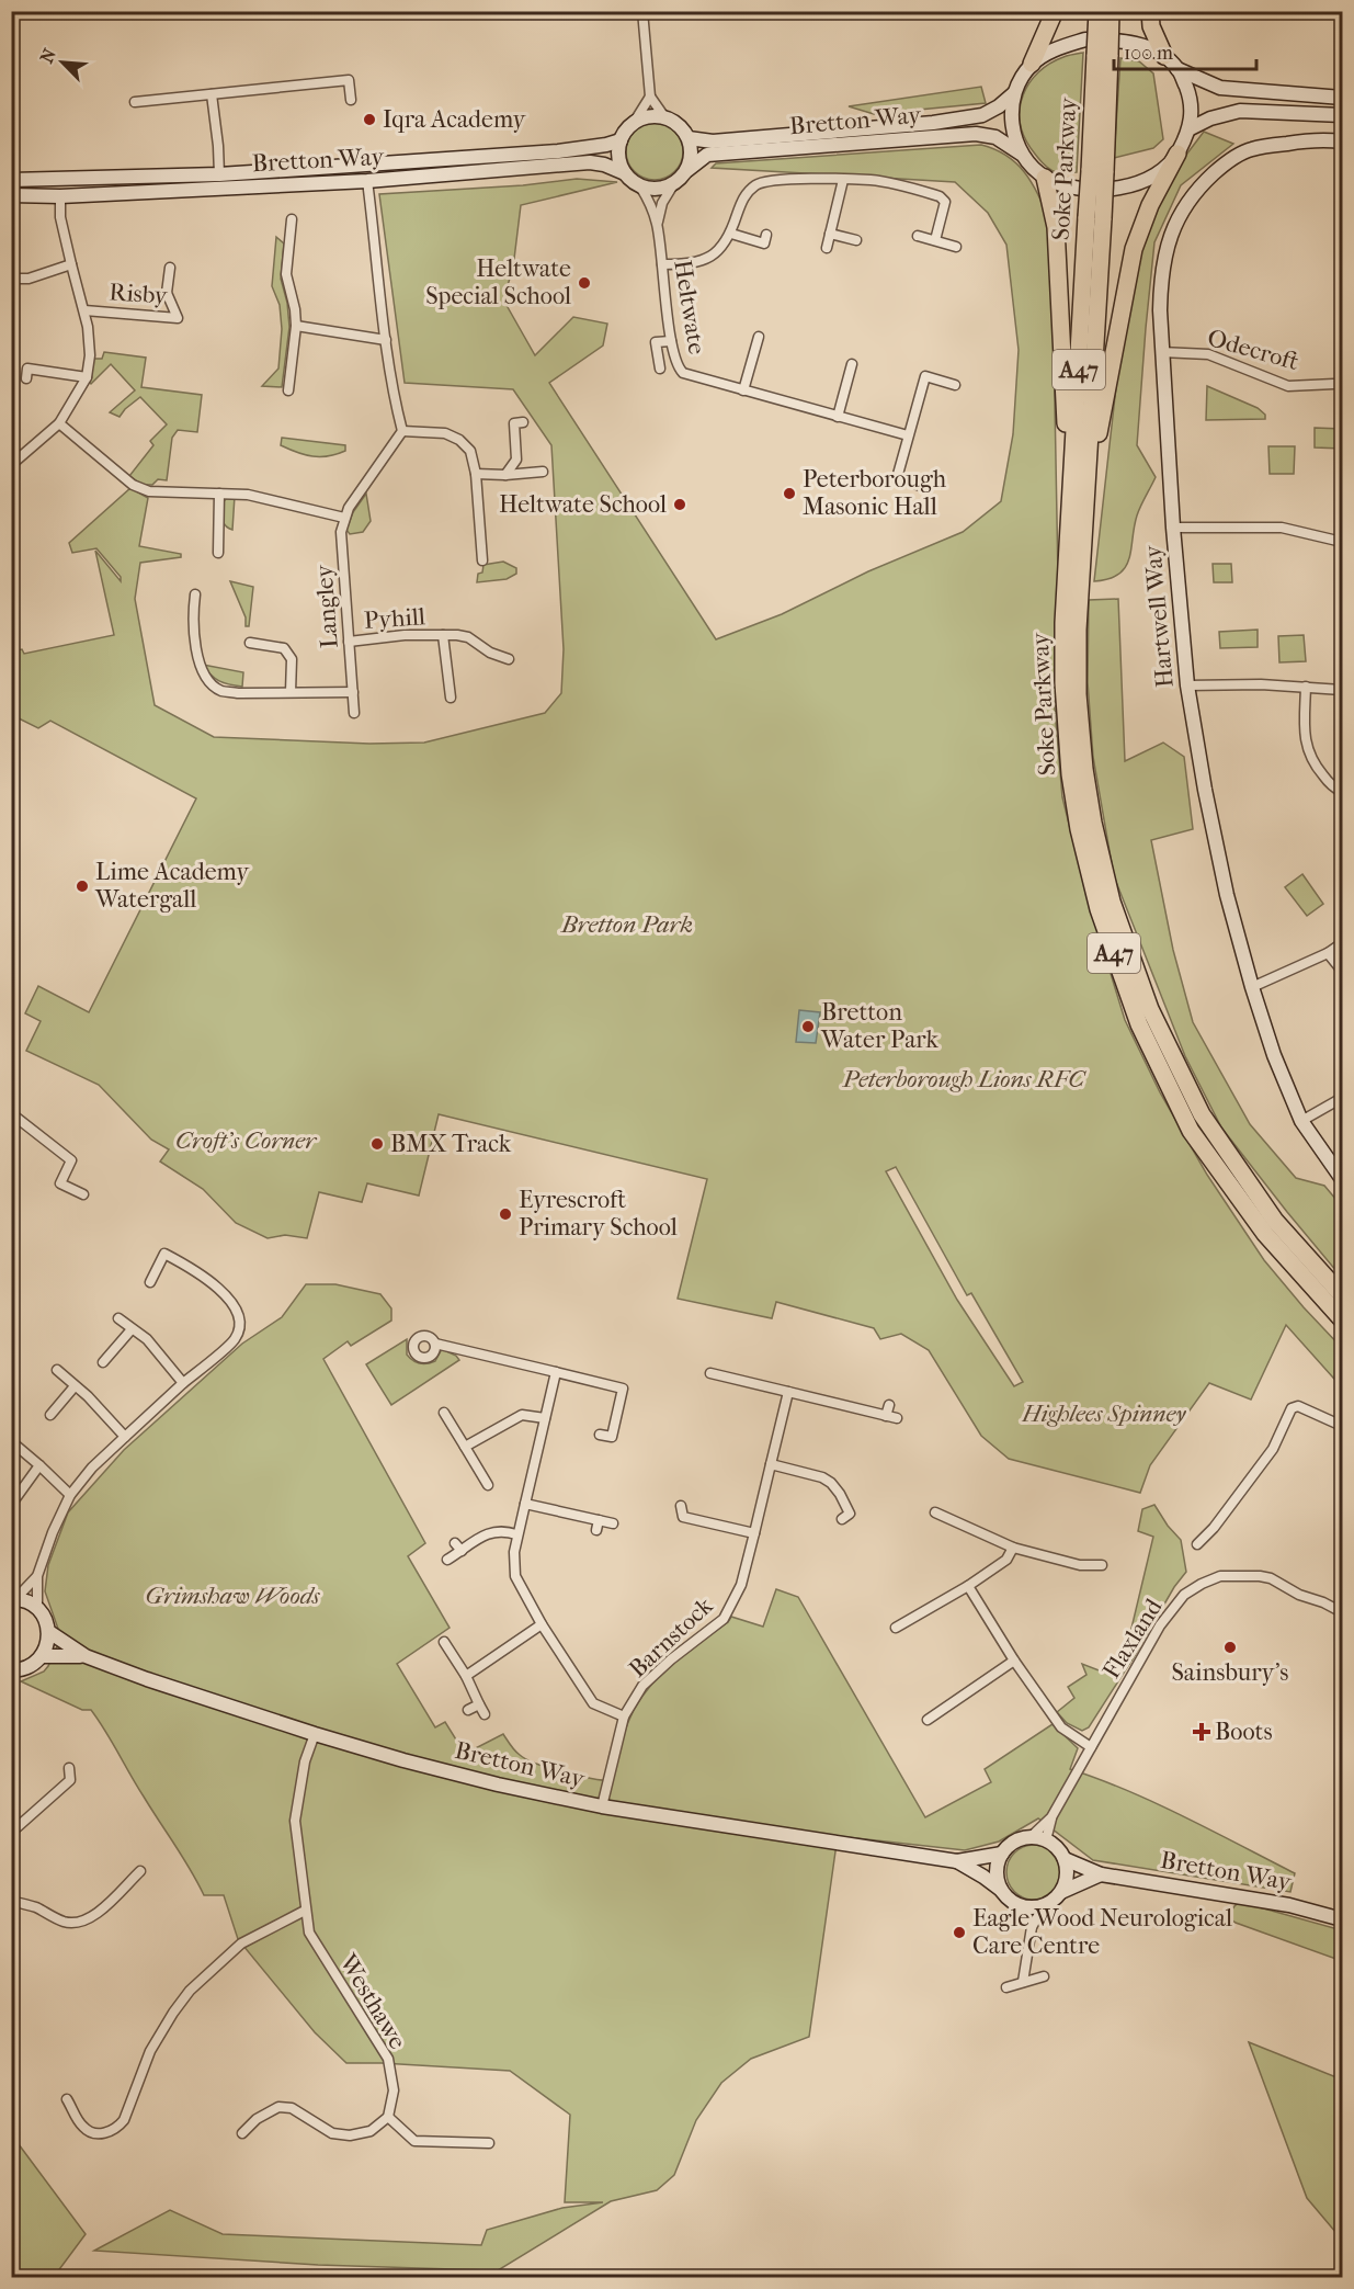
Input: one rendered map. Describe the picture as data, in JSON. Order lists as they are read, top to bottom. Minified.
{"streets":{"highway":["Soke Parkway","A47"],"street":["Bretton Way","Risby","Heltwate","Odecroft","Langley","Hartwell Way","Pyhill","Barnstock","Flaxland","Westhawe"]},"crossings":[["Bretton Way","Risby"],["Bretton Way","Heltwate"],["Bretton Way","A47"],["Bretton Way","Barnstock"],["Bretton Way","Flaxland"],["Bretton Way","Westhawe"],["Soke Parkway","A47"],["Odecroft","Hartwell Way"],["Langley","Pyhill"]],"parks":["Bretton Park","Peterborough Lions RFC","Croft's Corner","Highlees Spinney","Grimshaw Woods"],"places":{"other":["Iqra Academy","Heltwate Special School","Peterborough Masonic Hall","Heltwate School","Lime Academy Watergall","Bretton Water Park","BMX Track","Eyrescroft Primary School","Sainsbury's","Eagle Wood Neurological Care Centre"],"health":["Boots"]},"scale_bar":"100 m","north":"top left"}
